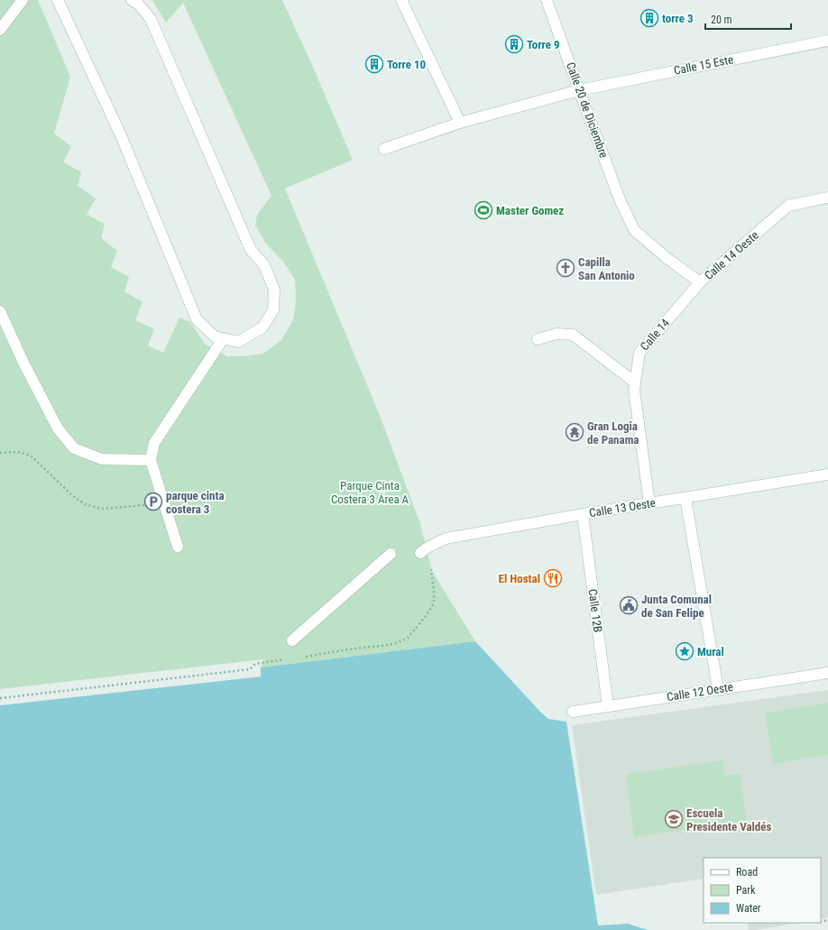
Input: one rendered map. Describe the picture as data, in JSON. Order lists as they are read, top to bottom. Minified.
{"streets":{"street":["Calle 15 Este","Calle 20 de Diciembre","Calle 14 Oeste","Calle 14","Calle 13 Oeste","Calle 12B","Calle 12 Oeste"]},"crossings":[["Calle 15 Este","Calle 20 de Diciembre"],["Calle 20 de Diciembre","Calle 14 Oeste"],["Calle 14 Oeste","Calle 14"],["Calle 14","Calle 13 Oeste"],["Calle 13 Oeste","Calle 12B"],["Calle 12B","Calle 12 Oeste"]],"parks":["Parque Cinta Costera 3 Área A"],"places":{"building":["torre 3","Torre 9","Torre 10"],"sports":["Master Gomez"],"church":["Capilla San Antonio"],"temple":["Gran Logia de Panama"],"parking":["parque cinta costera 3"],"restaurant":["El Hostal"],"public building":["Junta Comunal de San Felipe"],"place":["Mural"],"school or university":["Escuela Presidente Valdés"]},"legend":["Road","Park","Water"],"scale_bar":"20 m"}
